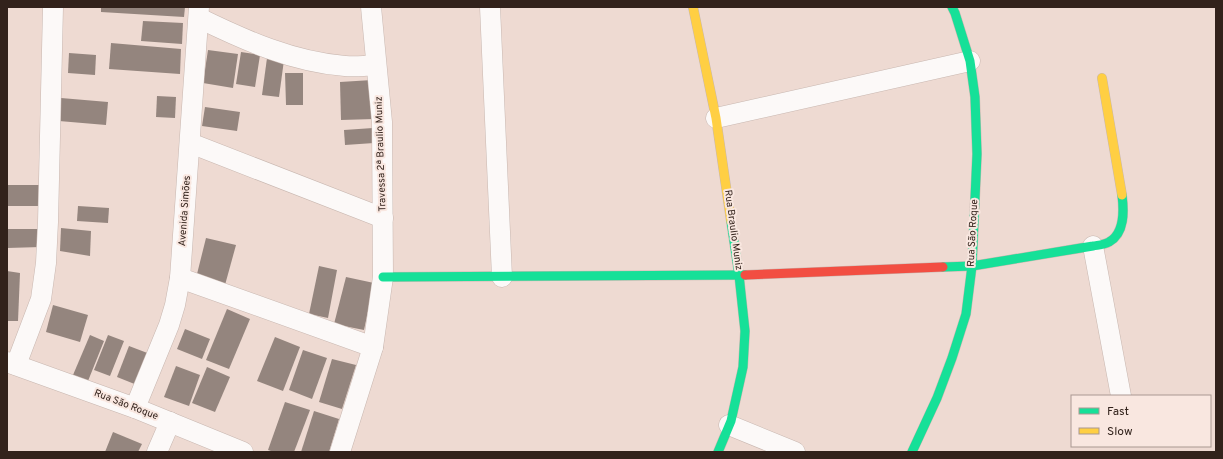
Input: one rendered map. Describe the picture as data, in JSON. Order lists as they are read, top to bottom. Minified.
{"streets":{"street":["Travessa 2ª Braulio Muniz","Avenida Simões","Rua Braulio Muniz","Rua São Roque"]},"crossings":[["Avenida Simões","Rua São Roque"]],"legend":["Fast","Slow"]}
